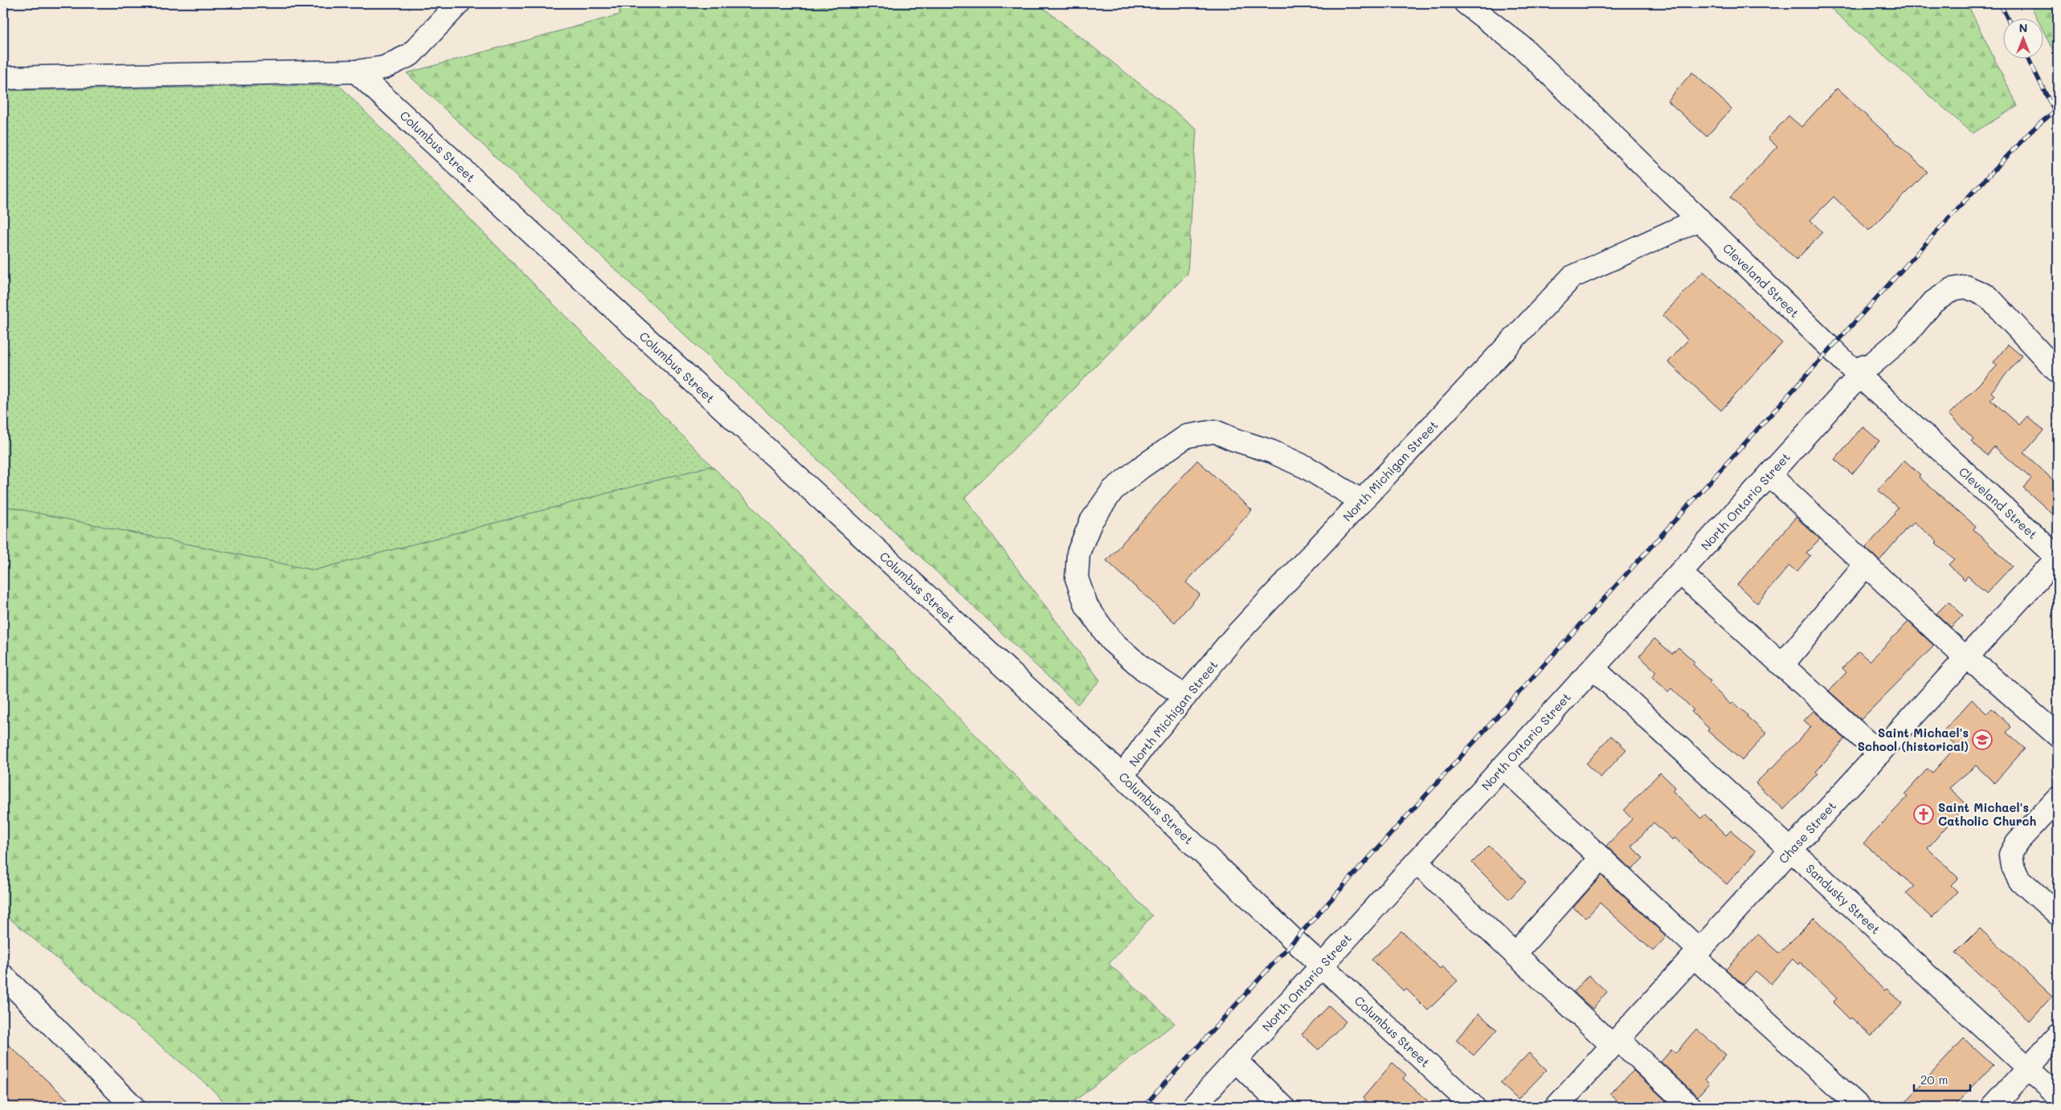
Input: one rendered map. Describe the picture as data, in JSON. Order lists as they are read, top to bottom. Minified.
{"streets":{"street":["Columbus Street","Cleveland Street","North Michigan Street","North Ontario Street","Chase Street","Sandusky Street"]},"crossings":[["Columbus Street","North Michigan Street"],["Columbus Street","North Ontario Street"],["Cleveland Street","North Michigan Street"],["Cleveland Street","North Ontario Street"],["Cleveland Street","Chase Street"],["North Ontario Street","Sandusky Street"],["Chase Street","Sandusky Street"]],"places":{"school or university":["Saint Michael's School (historical)"],"church":["Saint Michael's Catholic Church"]},"scale_bar":"20 m","north":"top"}
